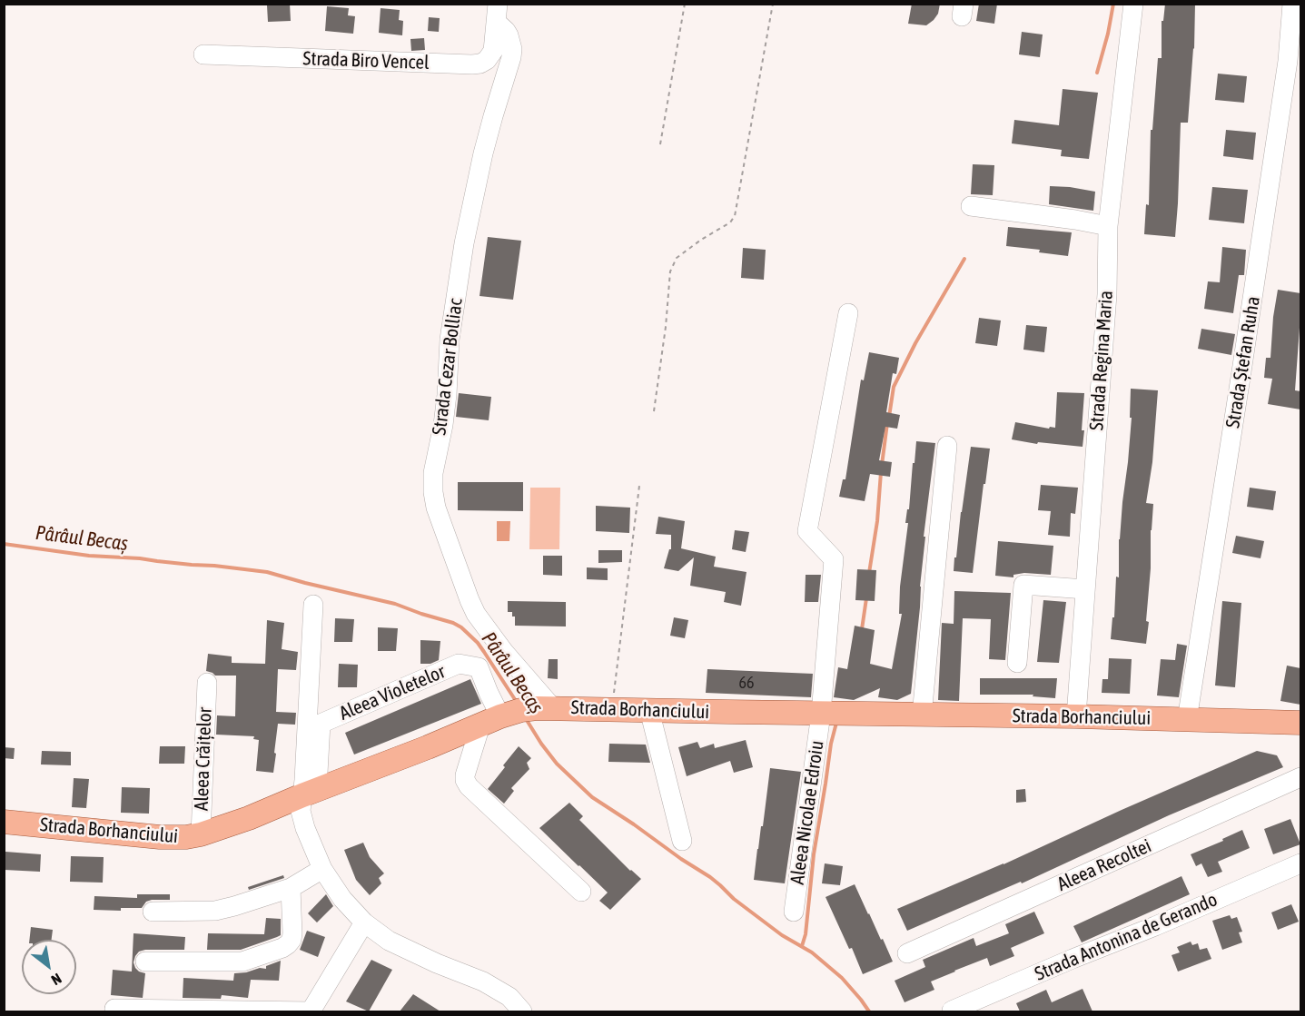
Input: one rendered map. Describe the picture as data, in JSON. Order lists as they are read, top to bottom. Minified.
{"streets":{"main road":["Strada Borhanciului"],"street":["Strada Biro Vencel","Strada Regina Maria","Strada Ștefan Ruha","Strada Cezar Bolliac","Aleea Violetelor","Aleea Crăițelor","Aleea Nicolae Edroiu","Aleea Recoltei","Strada Antonina de Gerando"]},"crossings":[["Strada Biro Vencel","Strada Cezar Bolliac"],["Strada Regina Maria","Strada Borhanciului"],["Strada Ștefan Ruha","Strada Borhanciului"],["Strada Cezar Bolliac","Strada Borhanciului"],["Aleea Violetelor","Strada Borhanciului"],["Strada Borhanciului","Aleea Crăițelor"],["Strada Borhanciului","Aleea Nicolae Edroiu"]],"water":["Pârâul Becaș"],"house_numbers":["66"],"north":"bottom right"}
